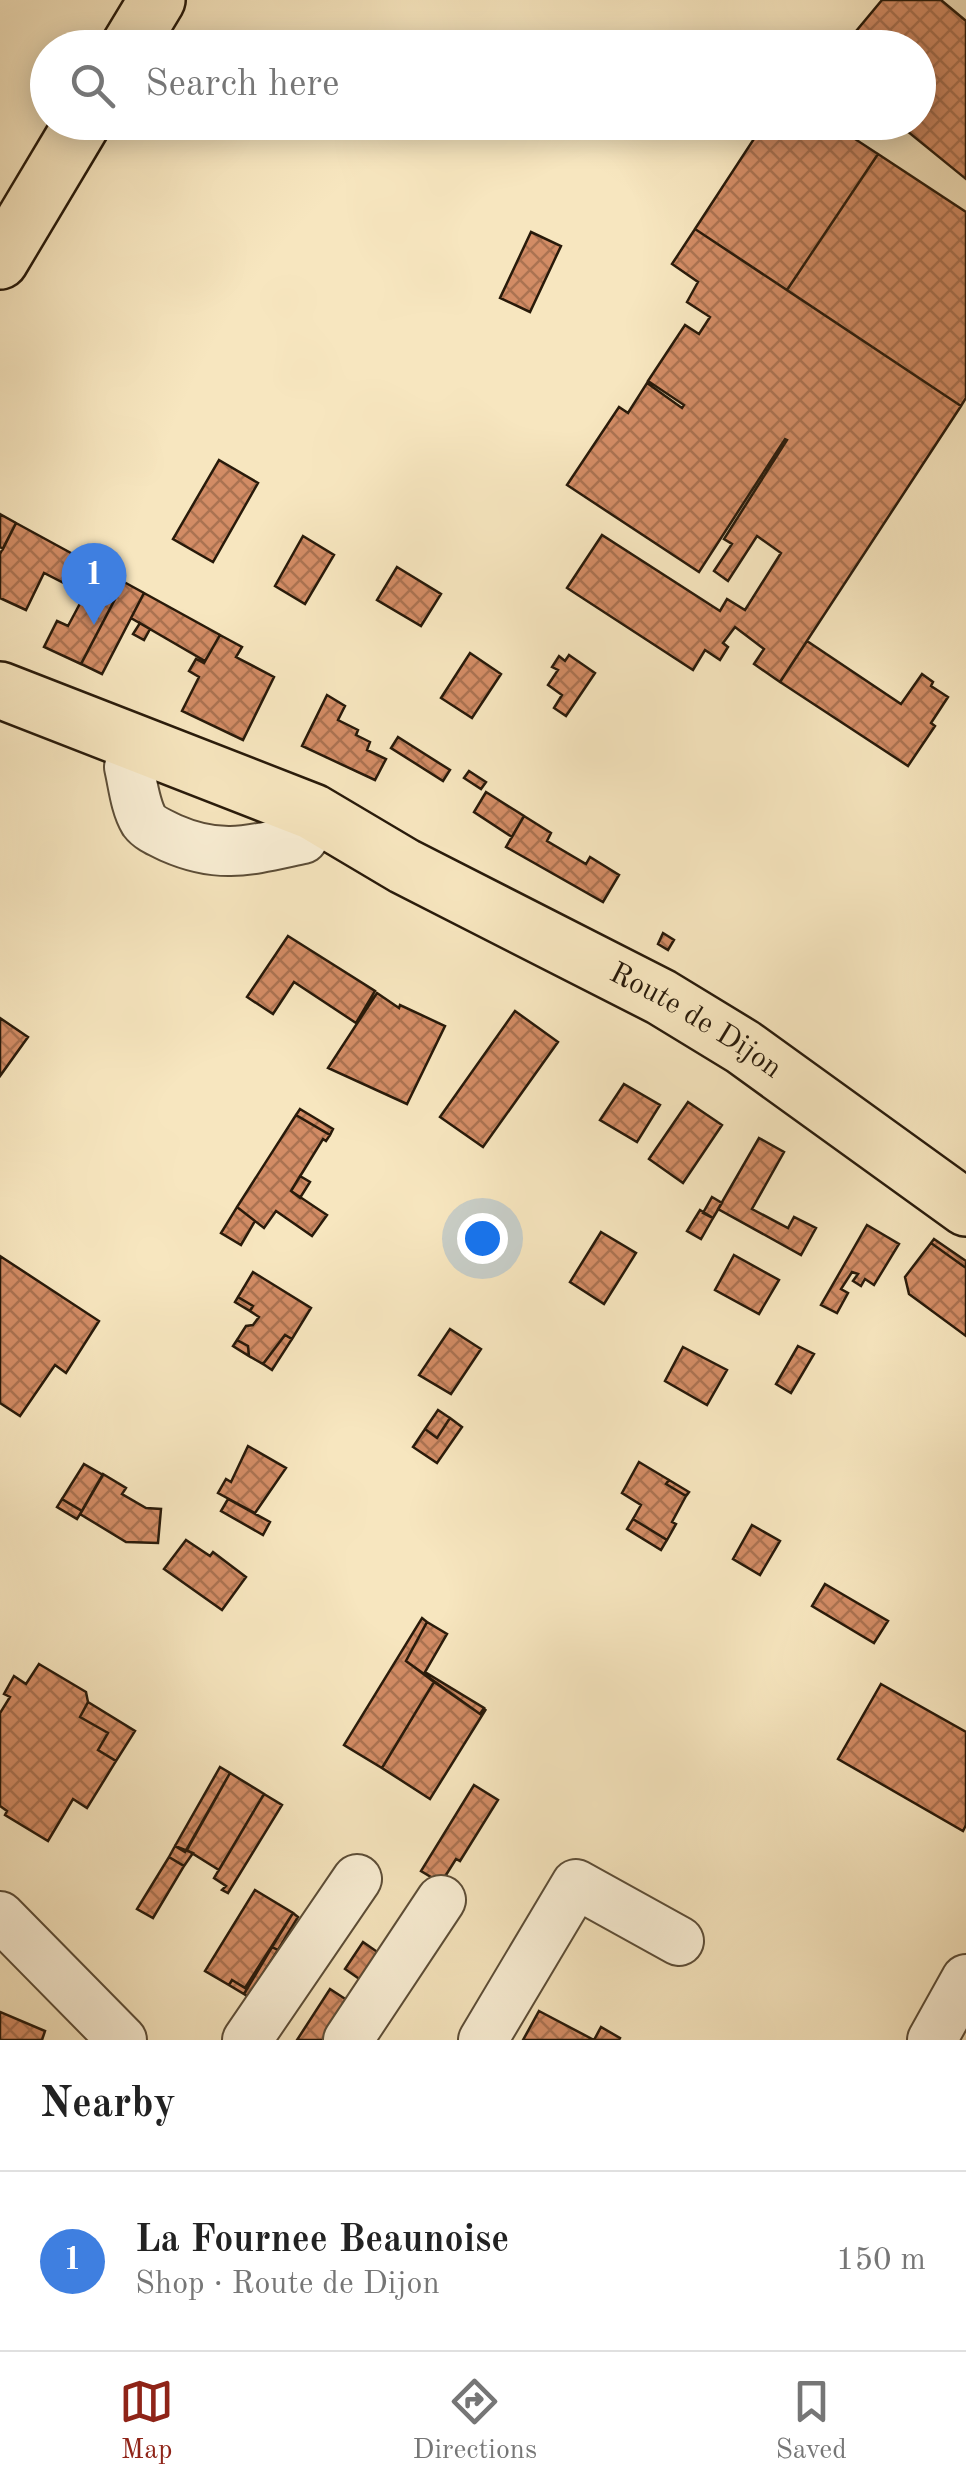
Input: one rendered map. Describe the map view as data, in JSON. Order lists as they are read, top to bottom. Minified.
{"streets":{"main road":["Route de Dijon"]},"page":{"search":"Search here","pins":"1","heading":"Nearby","list":[{"mark":"1","name":"La Fournee Beaunoise","note":"Shop · Route de Dijon","value":"150 m"}],"nav":["Map","Directions","Saved"]}}
